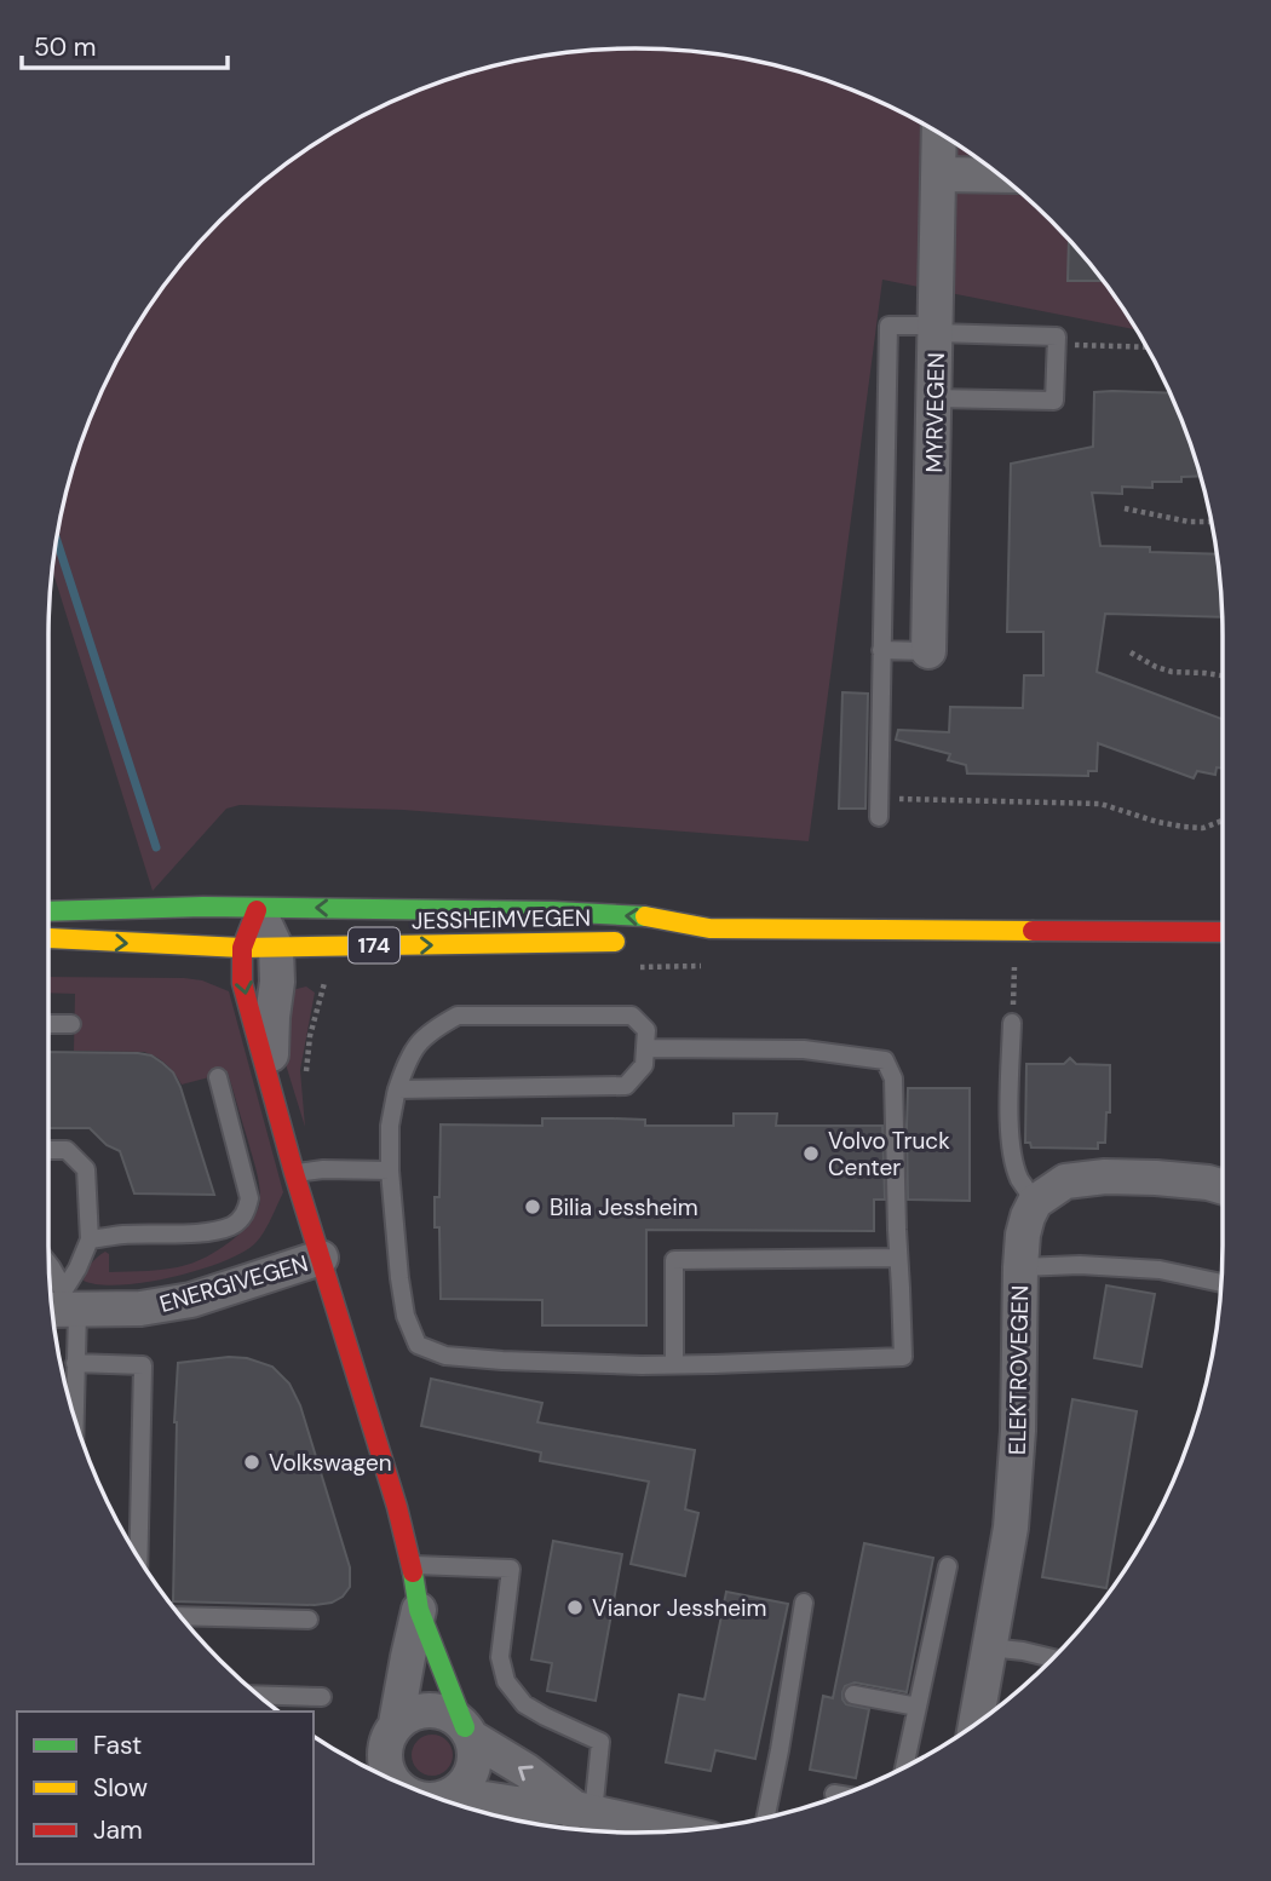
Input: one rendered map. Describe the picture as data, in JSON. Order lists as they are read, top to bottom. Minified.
{"streets":{"main road":["JESSHEIMVEGEN","174"],"street":["MYRVEGEN","ENERGIVEGEN","ELEKTROVEGEN"]},"places":["Volvo Truck Center","Bilia Jessheim","Volkswagen","Vianor Jessheim"],"legend":["Fast","Slow","Jam"],"scale_bar":"50 m"}
